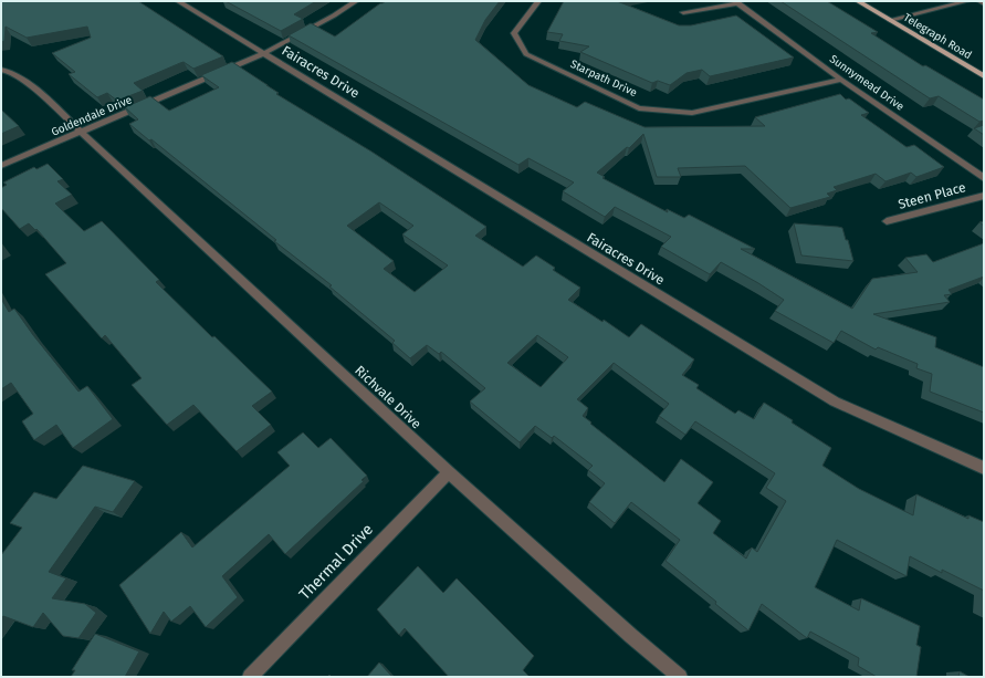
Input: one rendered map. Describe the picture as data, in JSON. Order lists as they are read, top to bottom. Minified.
{"streets":{"main road":["Telegraph Road"],"street":["Fairacres Drive","Starpath Drive","Sunnymead Drive","Goldendale Drive","Steen Place","Richvale Drive","Thermal Drive"]},"crossings":[["Fairacres Drive","Goldendale Drive"],["Starpath Drive","Sunnymead Drive"],["Goldendale Drive","Richvale Drive"],["Richvale Drive","Thermal Drive"]]}
